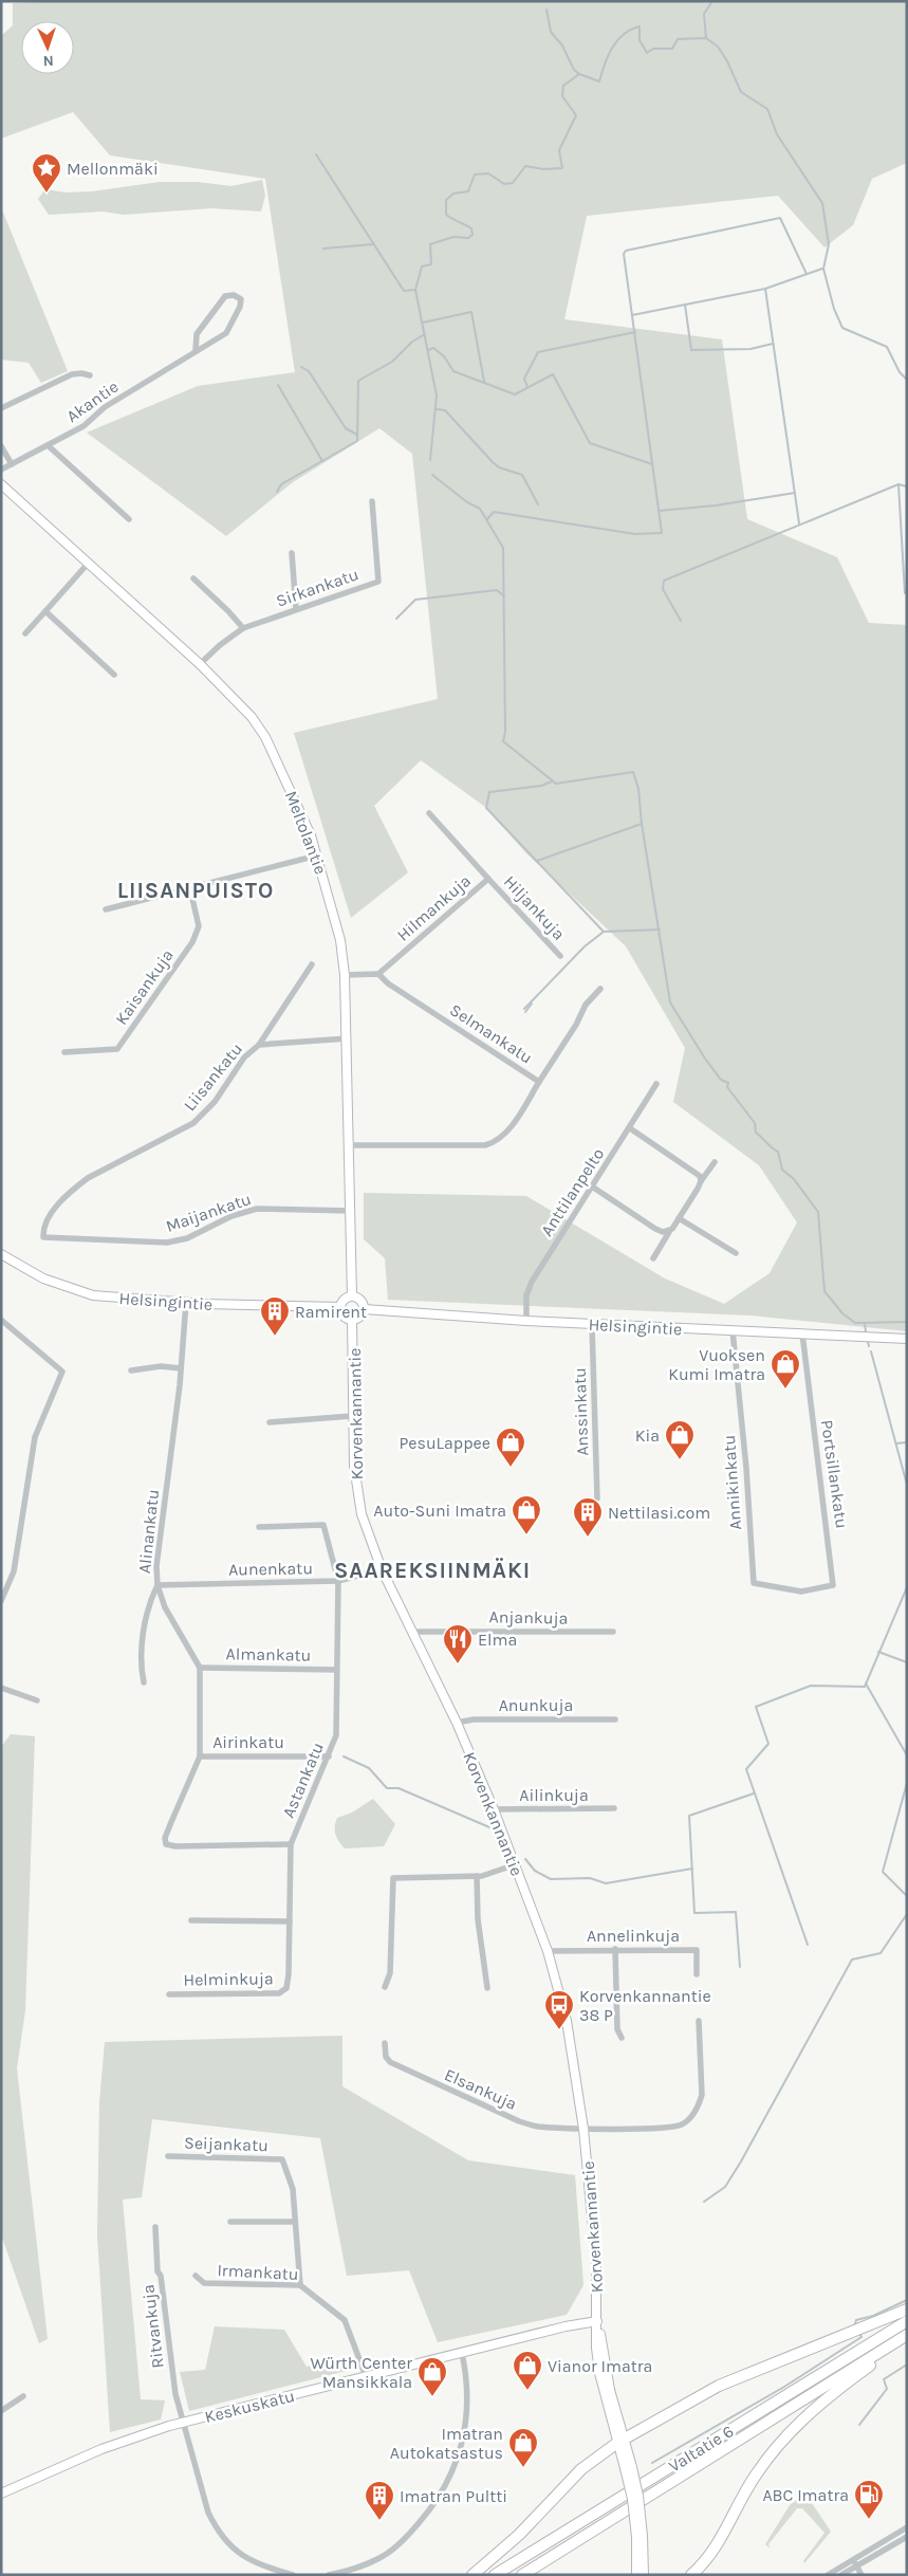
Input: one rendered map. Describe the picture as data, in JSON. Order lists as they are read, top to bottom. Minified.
{"streets":{"highway":["Valtatie 6"],"main road":["Meltolantie","Helsingintie","Korvenkannantie","Keskuskatu"],"street":["Akantie","Sirkankatu","Hilmankuja","Hiljankuja","Kaisankuja","Selmankatu","Liisankatu","Anttilanpelto","Maijankatu","Anssinkatu","Portsillankatu","Annikinkatu","Alinankatu","Aunenkatu","Anjankuja","Almankatu","Anunkuja","Airinkatu","Astankatu","Ailinkuja","Annelinkuja","Helminkuja","Elsankuja","Seijankatu","Irmankatu","Ritvankuja"]},"crossings":[["Sirkankatu","Meltolantie"],["Meltolantie","Selmankatu"],["Meltolantie","Maijankatu"],["Meltolantie","Helsingintie"],["Meltolantie","Korvenkannantie"],["Hilmankuja","Hiljankuja"],["Hilmankuja","Selmankatu"],["Liisankatu","Maijankatu"],["Anttilanpelto","Helsingintie"],["Helsingintie","Anssinkatu"],["Helsingintie","Korvenkannantie"],["Helsingintie","Portsillankatu"],["Helsingintie","Annikinkatu"],["Helsingintie","Alinankatu"],["Korvenkannantie","Aunenkatu"],["Korvenkannantie","Anjankuja"],["Korvenkannantie","Anunkuja"],["Korvenkannantie","Ailinkuja"],["Korvenkannantie","Annelinkuja"],["Korvenkannantie","Elsankuja"],["Korvenkannantie","Keskuskatu"],["Portsillankatu","Annikinkatu"],["Alinankatu","Aunenkatu"],["Alinankatu","Almankatu"],["Aunenkatu","Astankatu"],["Almankatu","Astankatu"],["Airinkatu","Astankatu"],["Astankatu","Helminkuja"],["Seijankatu","Irmankatu"],["Irmankatu","Keskuskatu"],["Ritvankuja","Keskuskatu"]],"districts":["LIISANPUISTO","SAAREKSIINMÄKI"],"places":{"place":["Mellonmäki"],"building":["Ramirent","Nettilasi.com","Imatran Pultti"],"shop":["Vuoksen Kumi Imatra","Kia","PesuLappee","Auto-Suni Imatra","Vianor Imatra","Würth Center Mansikkala","Imatran Autokatsastus"],"restaurant":["Elma"],"bus stop":["Korvenkannantie 38 P"],"fuel station":["ABC Imatra"]},"north":"bottom"}
